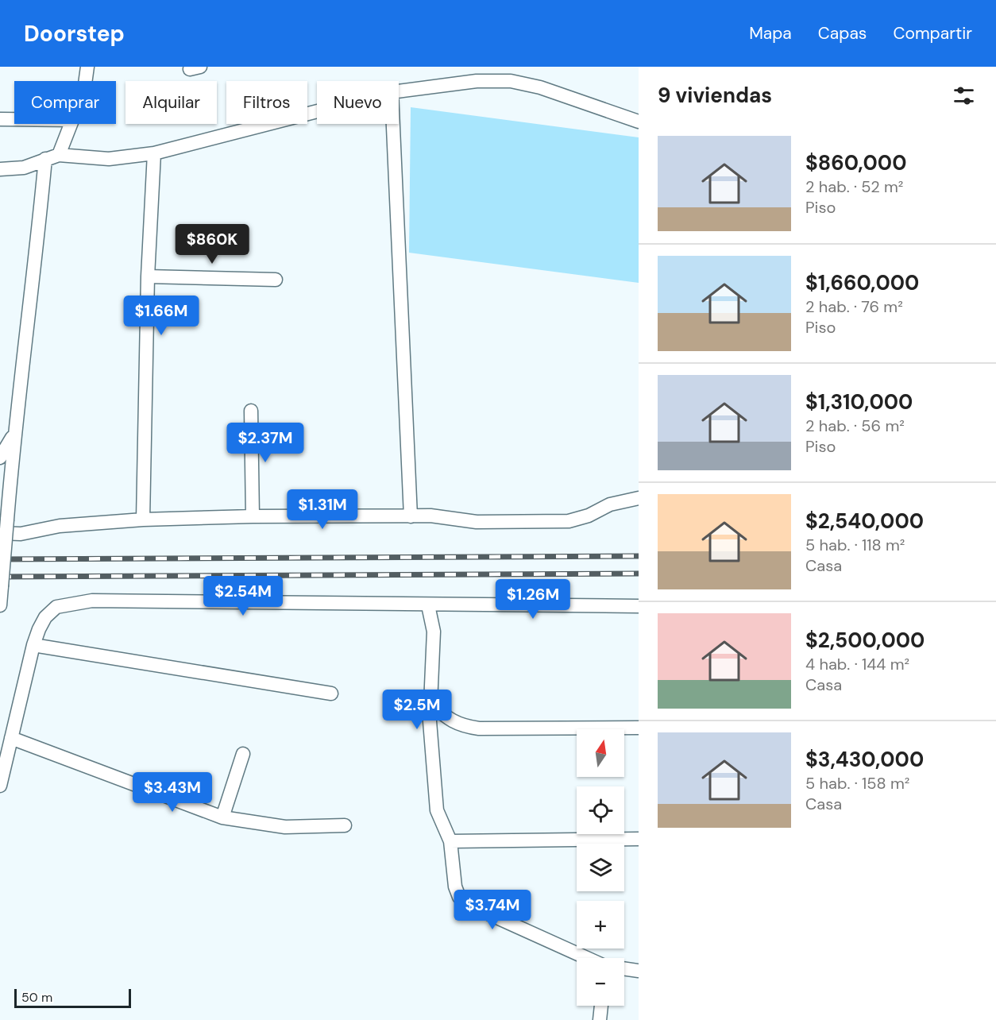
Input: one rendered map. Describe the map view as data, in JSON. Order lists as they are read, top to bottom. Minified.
{"scale_bar":"50 m","north":"top","page":{"header":"Doorstep","nav":["Mapa","Capas","Compartir"],"heading":"9 viviendas","chip":["Comprar","Alquilar","Filtros","Nuevo"],"list":[{"name":"$860,000","note":"2 hab. · 52 m² · Piso"},{"name":"$1,660,000","note":"2 hab. · 76 m² · Piso"},{"name":"$1,310,000","note":"2 hab. · 56 m² · Piso"},{"name":"$2,540,000","note":"5 hab. · 118 m² · Casa"},{"name":"$2,500,000","note":"4 hab. · 144 m² · Casa"},{"name":"$3,430,000","note":"5 hab. · 158 m² · Casa"}],"price":["$860K","$1.66M","$2.37M","$1.31M","$2.54M","$1.26M","$2.5M","$3.43M","$3.74M"],"map_buttons":["+","−"],"scale":"50 m"}}
